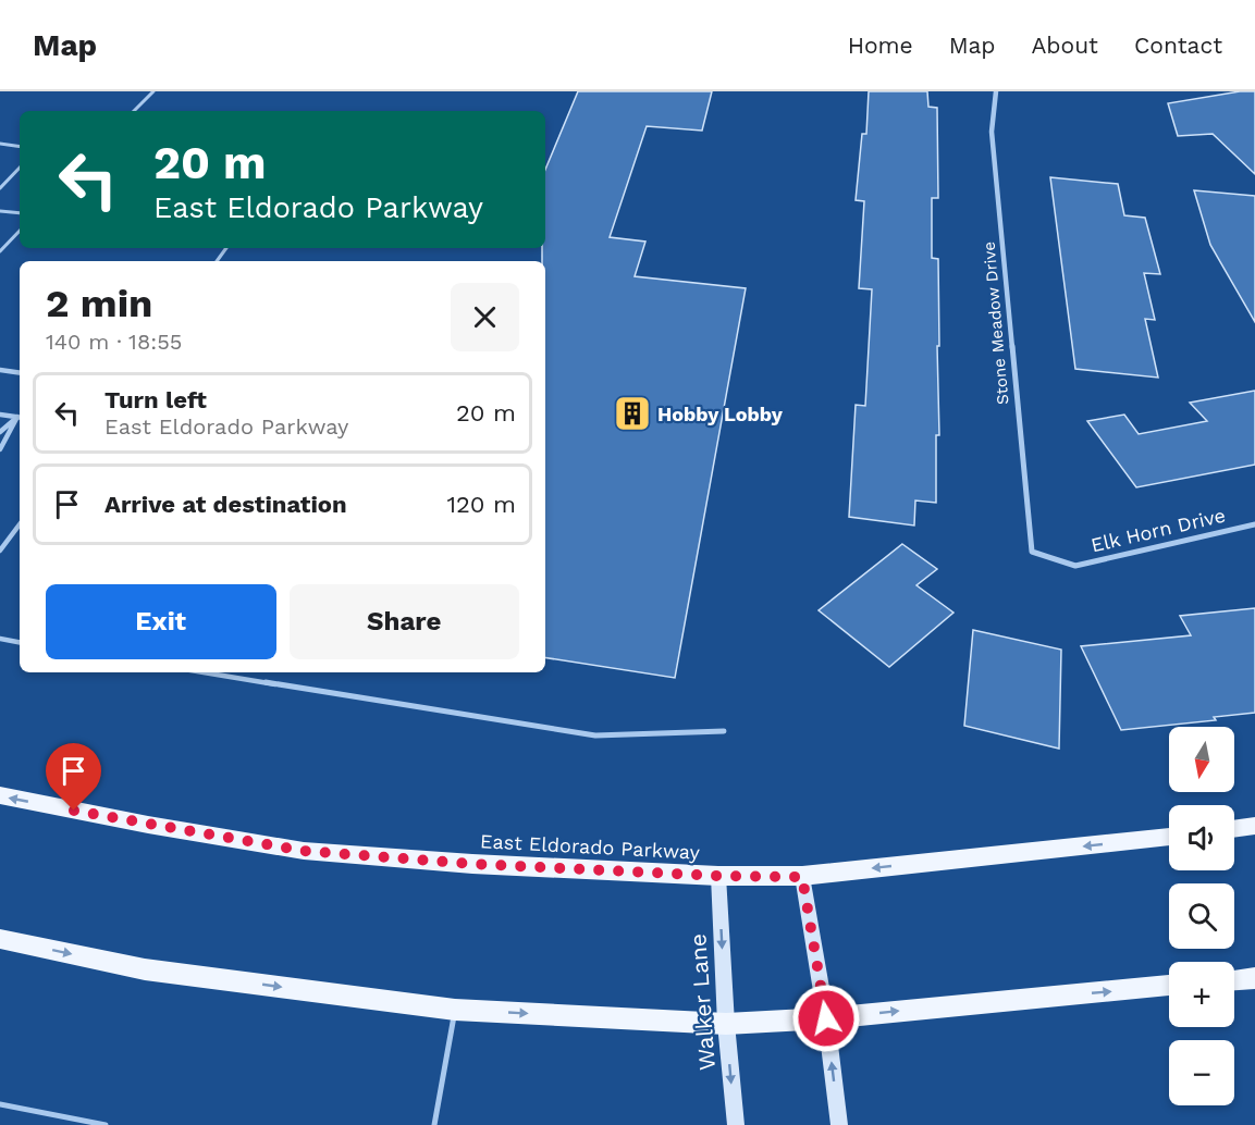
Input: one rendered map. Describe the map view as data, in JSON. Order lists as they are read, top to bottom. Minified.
{"streets":{"main road":["East Eldorado Parkway"],"street":["Stone Meadow Drive","Elk Horn Drive","Walker Lane"]},"crossings":[["Stone Meadow Drive","Elk Horn Drive"],["East Eldorado Parkway","Walker Lane"]],"places":{"building":["Hobby Lobby"]},"north":"bottom","page":{"header":"Map","nav":["Home","Map","About","Contact"],"turn":["20 m","East Eldorado Parkway"],"heading":["2 min","140 m · 18:55"],"list":[{"name":"Turn left","note":"East Eldorado Parkway","value":"20 m"},{"name":"Arrive at destination","value":"120 m"}],"buttons":["Exit","Share"],"map_buttons":["+","−"]}}
